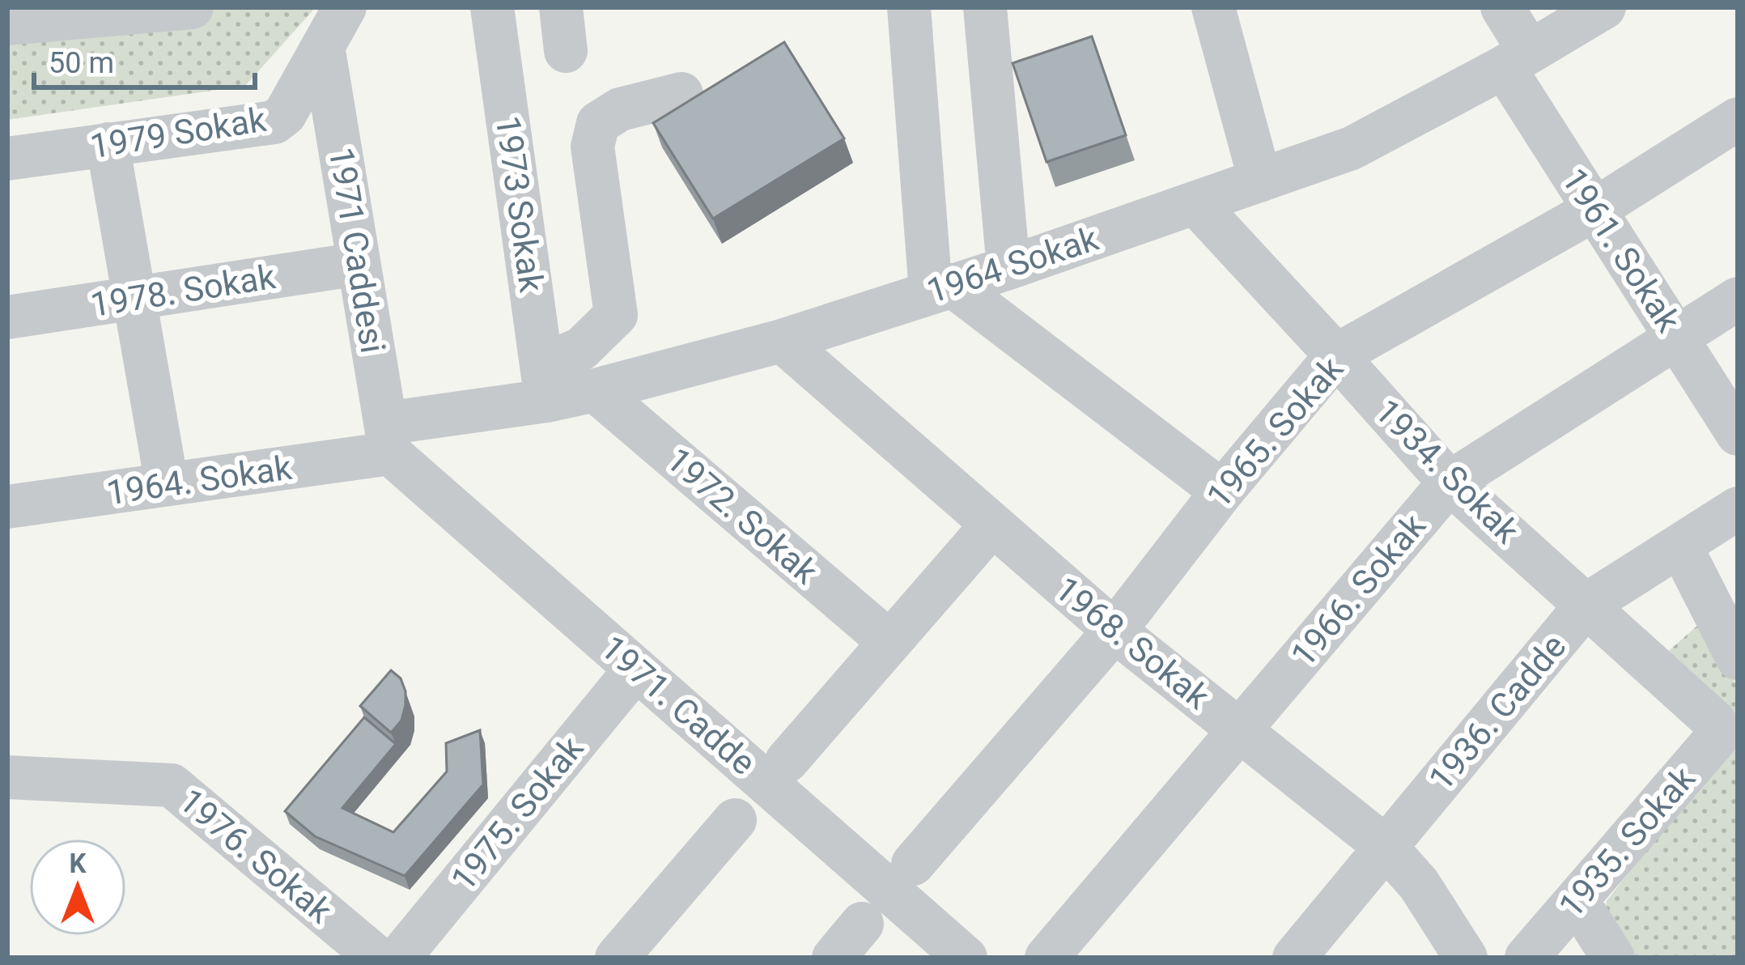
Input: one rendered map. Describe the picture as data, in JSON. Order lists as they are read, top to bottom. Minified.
{"streets":{"street":["1979 Sokak","1973 Sokak","1971 Caddesi","1961. Sokak","1964 Sokak","1978. Sokak","1965. Sokak","1934. Sokak","1964. Sokak","1972. Sokak","1966. Sokak","1968. Sokak","1971. Cadde","1936. Cadde","1975. Sokak","1935. Sokak","1976. Sokak"]},"crossings":[["1979 Sokak","1971 Caddesi"],["1973 Sokak","1964 Sokak"],["1971 Caddesi","1964 Sokak"],["1971 Caddesi","1978. Sokak"],["1971 Caddesi","1964. Sokak"],["1971 Caddesi","1971. Cadde"],["1961. Sokak","1964 Sokak"],["1961. Sokak","1965. Sokak"],["1961. Sokak","1966. Sokak"],["1964 Sokak","1934. Sokak"],["1964 Sokak","1964. Sokak"],["1964 Sokak","1972. Sokak"],["1964 Sokak","1968. Sokak"],["1964 Sokak","1971. Cadde"],["1965. Sokak","1934. Sokak"],["1965. Sokak","1968. Sokak"],["1934. Sokak","1966. Sokak"],["1934. Sokak","1936. Cadde"],["1934. Sokak","1935. Sokak"],["1964. Sokak","1971. Cadde"],["1966. Sokak","1968. Sokak"],["1968. Sokak","1936. Cadde"],["1971. Cadde","1975. Sokak"],["1936. Cadde","1935. Sokak"]],"scale_bar":"50 m","north":"top"}
